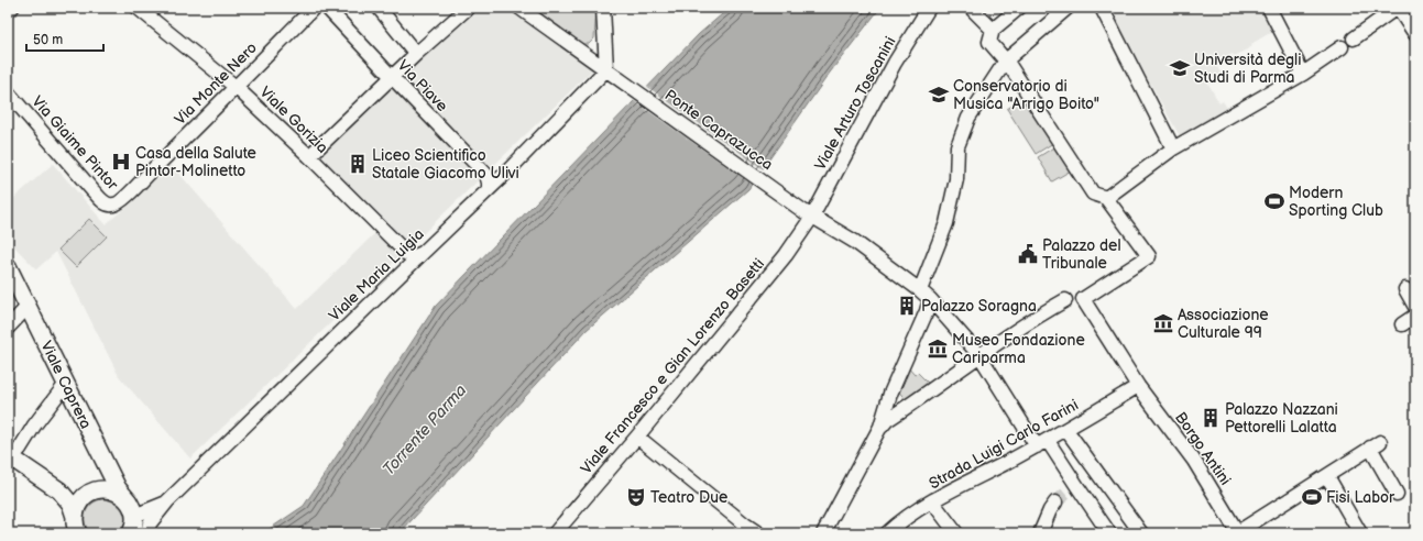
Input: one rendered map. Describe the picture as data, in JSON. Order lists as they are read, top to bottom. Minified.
{"streets":{"main road":["Viale Caprera"],"street":["Via Monte Nero","Via Piave","Viale Arturo Toscanini","Viale Gorizia","Ponte Caprazucca","Via Giaime Pintor","Viale Maria Luigia","Viale Francesco e Gian Lorenzo Basetti","Strada Luigi Carlo Farini","Borgo Antini"]},"crossings":[["Via Monte Nero","Viale Gorizia"],["Via Monte Nero","Via Giaime Pintor"],["Via Piave","Viale Maria Luigia"],["Viale Arturo Toscanini","Ponte Caprazucca"],["Viale Arturo Toscanini","Viale Francesco e Gian Lorenzo Basetti"],["Viale Gorizia","Viale Maria Luigia"],["Ponte Caprazucca","Viale Maria Luigia"],["Ponte Caprazucca","Viale Francesco e Gian Lorenzo Basetti"],["Ponte Caprazucca","Strada Luigi Carlo Farini"],["Viale Maria Luigia","Viale Caprera"],["Strada Luigi Carlo Farini","Borgo Antini"]],"water":["Torrente Parma"],"places":{"school or university":["Università degli Studi di Parma","Conservatorio di Musica \"Arrigo Boito\""],"hospital":["Casa della Salute Pintor-Molinetto"],"building":["Liceo Scientifico Statale Giacomo Ulivi","Palazzo Soragna","Palazzo Nazzani Pettorelli Lalatta"],"sports":["Modern Sporting Club","Fisi Labor"],"public building":["Palazzo del Tribunale"],"museum":["Associazione Culturale 99","Museo Fondazione Cariparma"],"theatre":["Teatro Due"]},"scale_bar":"50 m"}
